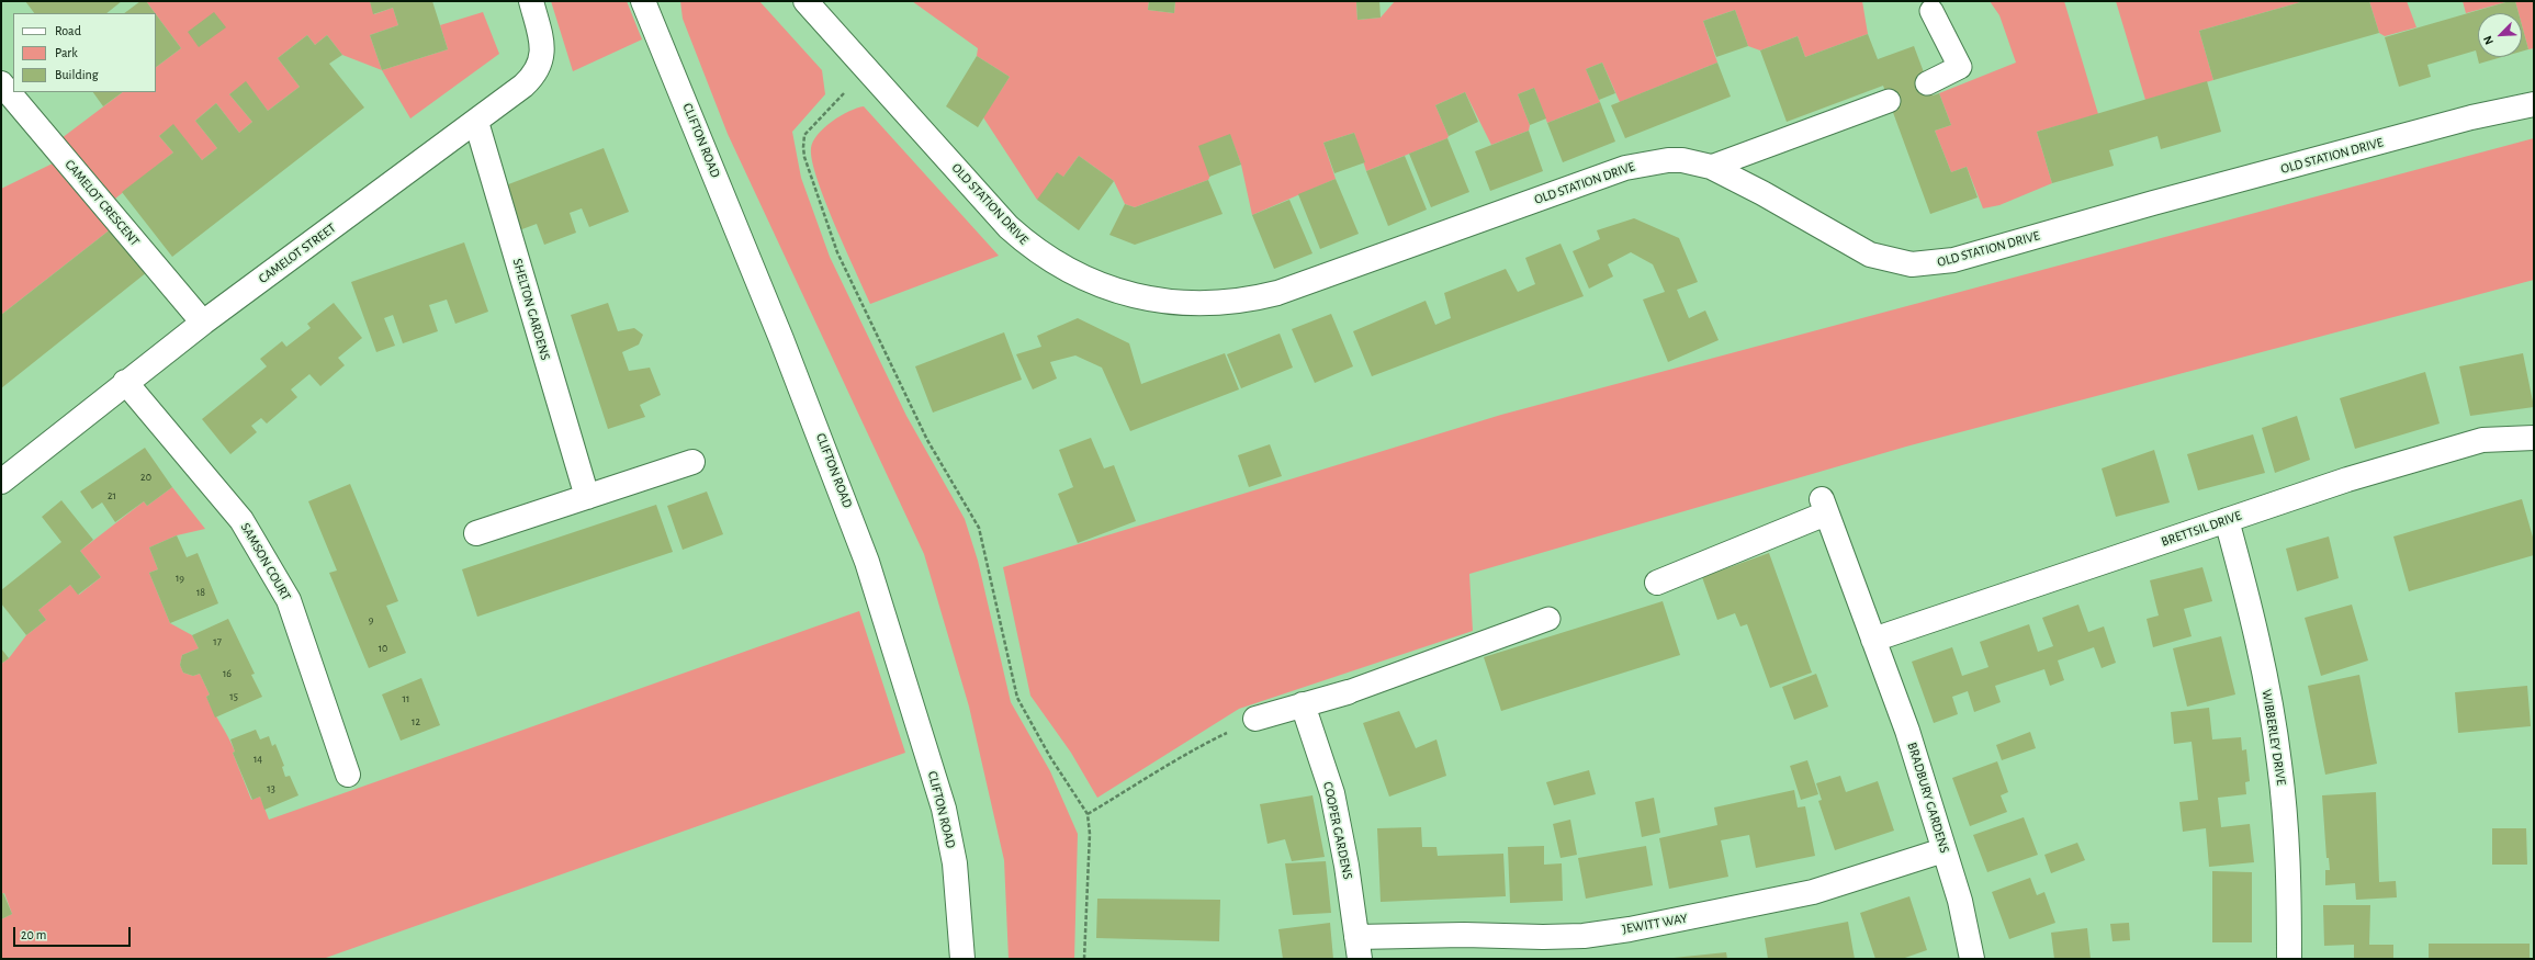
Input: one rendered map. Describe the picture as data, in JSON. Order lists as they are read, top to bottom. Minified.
{"streets":{"street":["CLIFTON ROAD","OLD STATION DRIVE","CAMELOT CRESCENT","CAMELOT STREET","SHELTON GARDENS","BRETTSIL DRIVE","SAMSON COURT","WIBBERLEY DRIVE","BRADBURY GARDENS","COOPER GARDENS","JEWITT WAY"]},"crossings":[["CAMELOT CRESCENT","CAMELOT STREET"],["CAMELOT STREET","SHELTON GARDENS"],["CAMELOT STREET","SAMSON COURT"],["BRETTSIL DRIVE","WIBBERLEY DRIVE"],["BRETTSIL DRIVE","BRADBURY GARDENS"],["BRADBURY GARDENS","JEWITT WAY"],["COOPER GARDENS","JEWITT WAY"]],"house_numbers":["20","21","19","18","9","17","10","16","15","11","12","14","13"],"legend":["Road","Park","Building"],"scale_bar":"20 m","north":"bottom left"}
